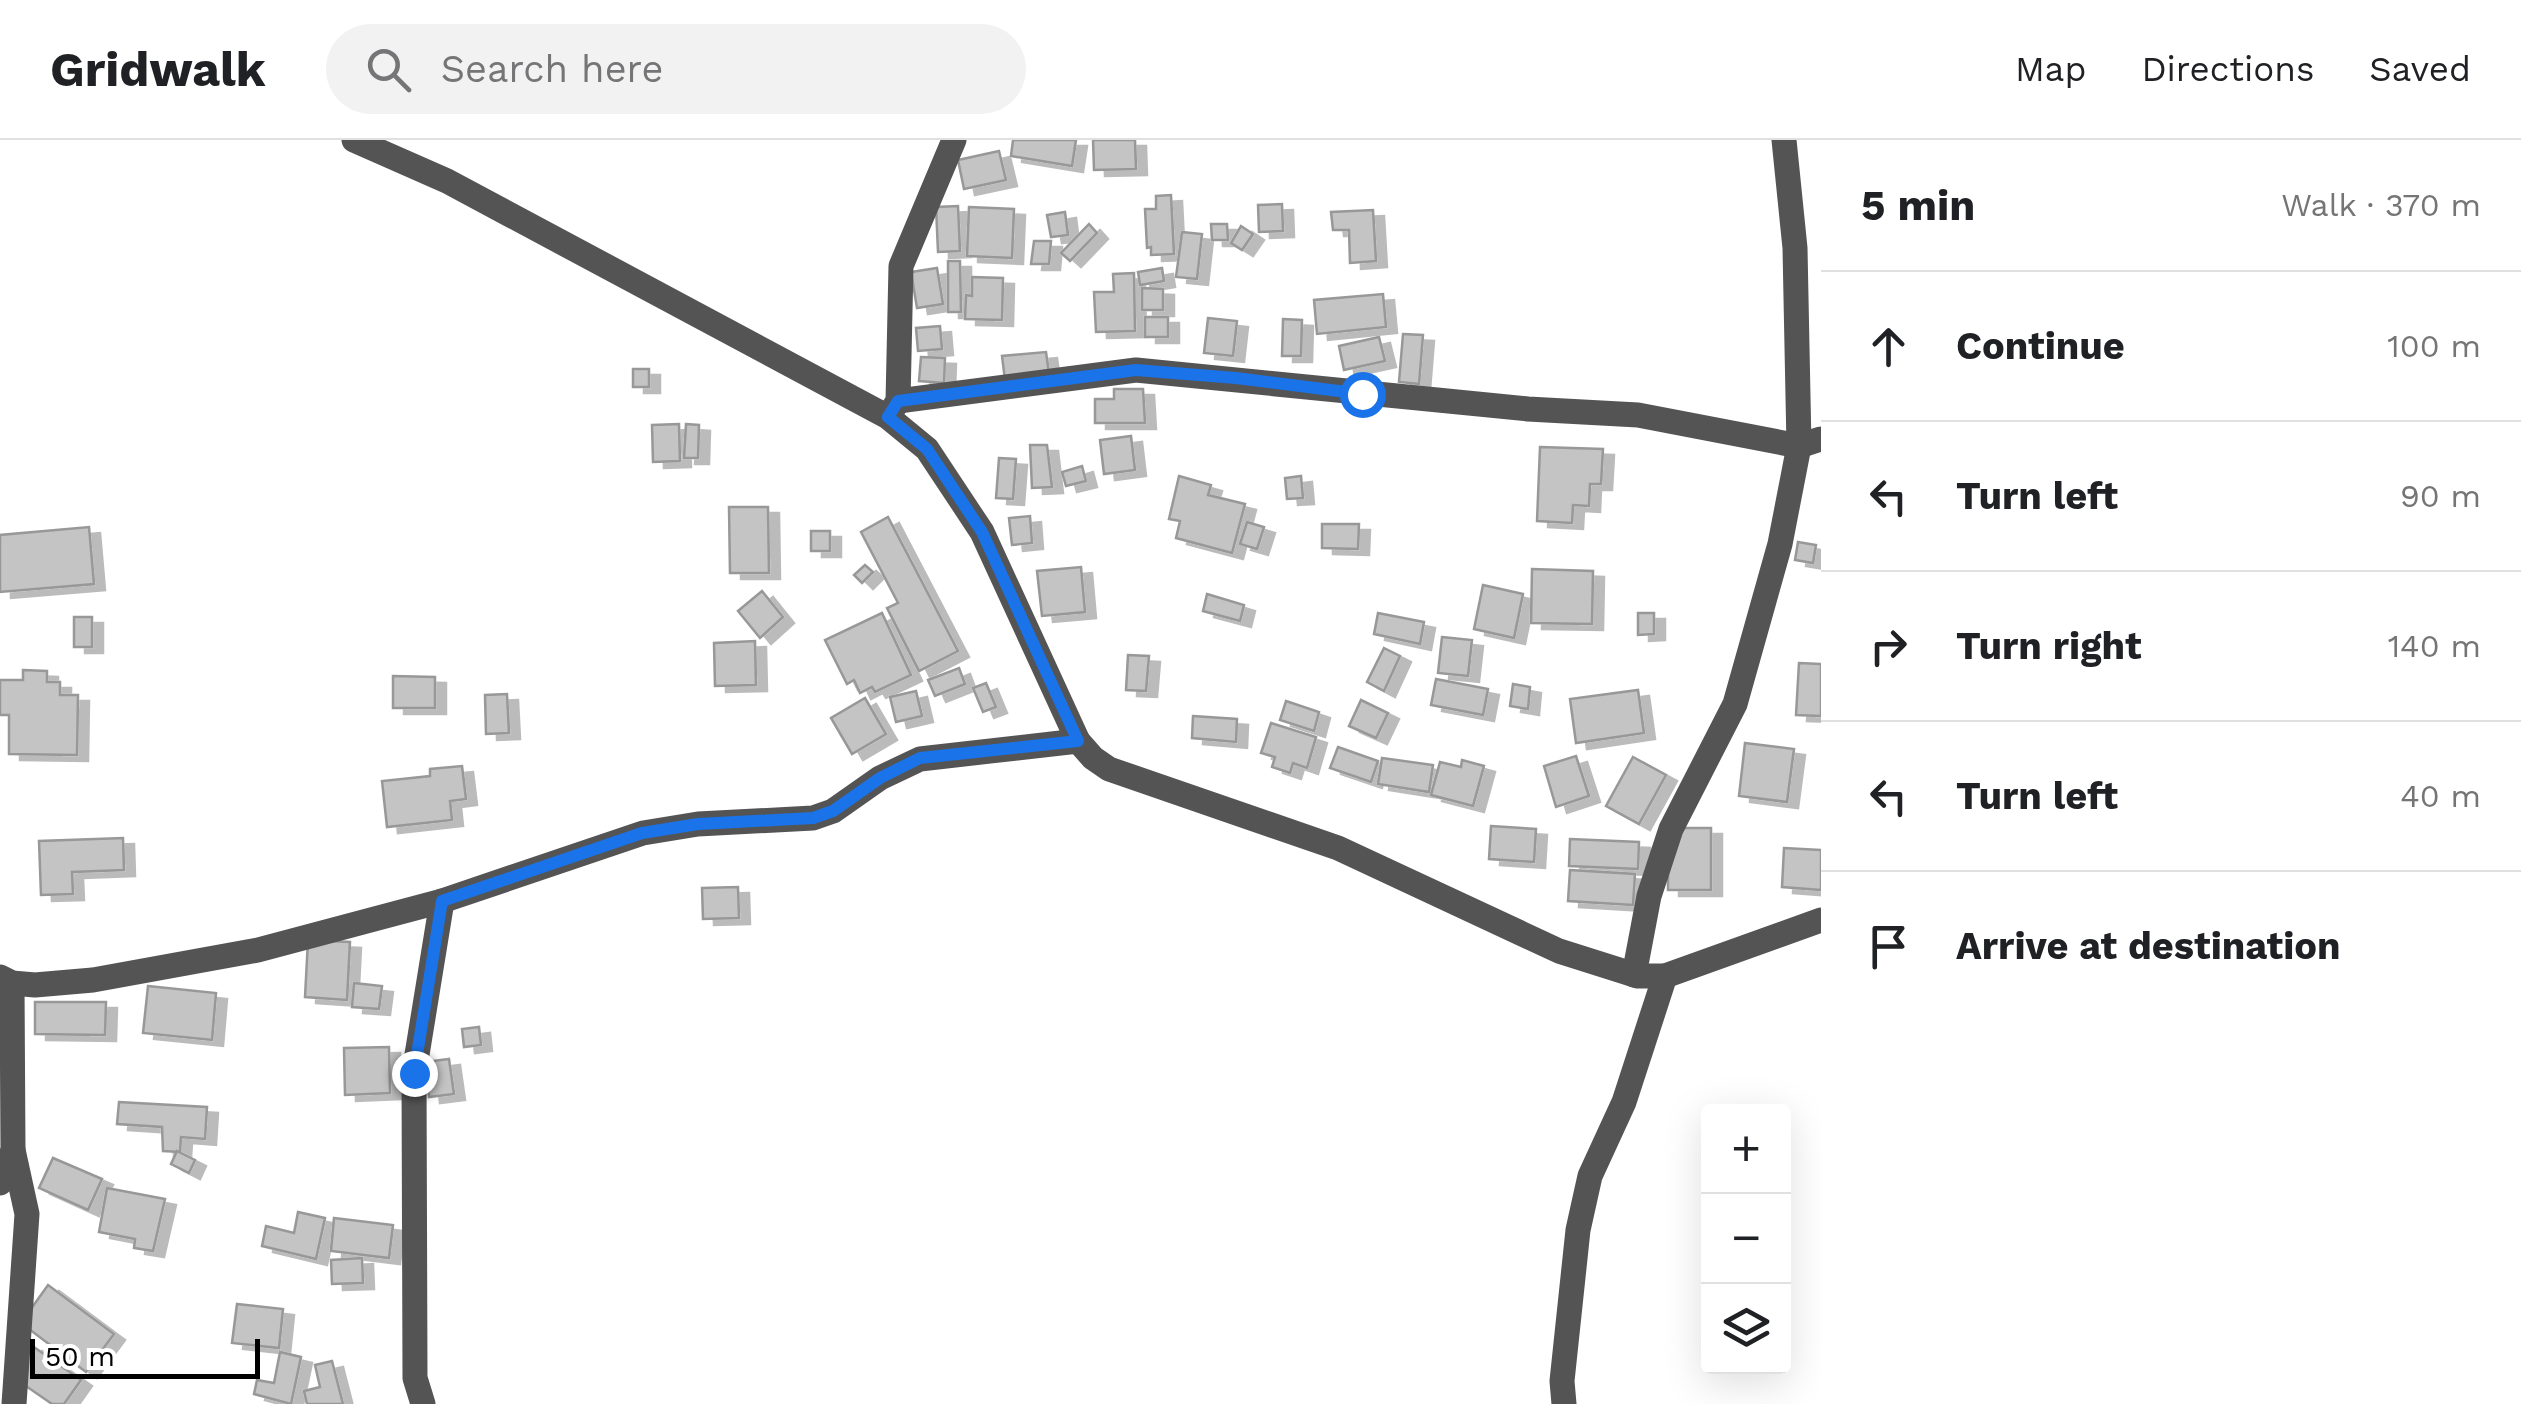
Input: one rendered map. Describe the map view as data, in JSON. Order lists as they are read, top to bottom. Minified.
{"scale_bar":"50 m","page":{"header":"Gridwalk","search":"Search here","nav":["Map","Directions","Saved"],"heading":["5 min","Walk · 370 m"],"list":[["Continue","100 m"],["Turn left","90 m"],["Turn right","140 m"],["Turn left","40 m"],"Arrive at destination"],"map_buttons":["+","−"],"scale":"50 m"}}
